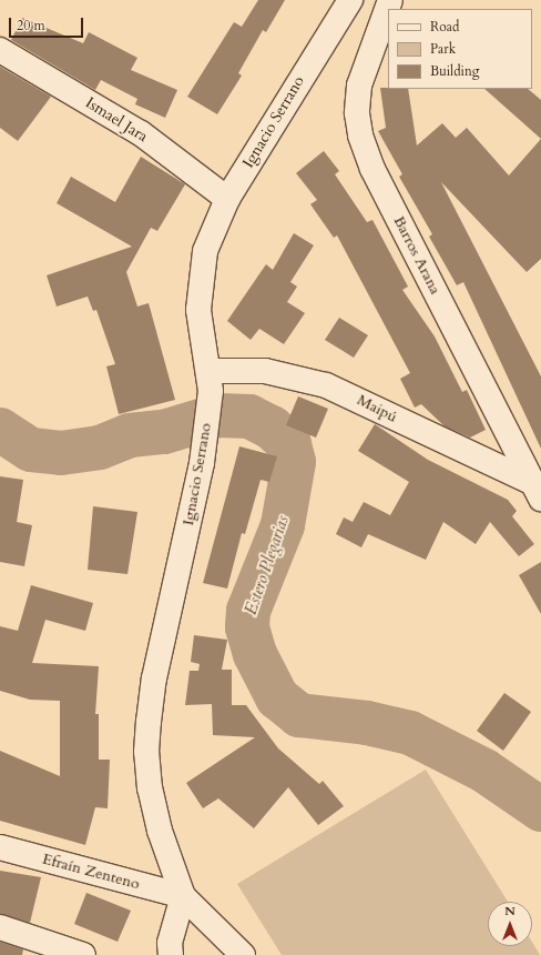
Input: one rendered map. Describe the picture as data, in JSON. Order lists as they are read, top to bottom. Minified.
{"streets":{"street":["Ismael Jara","Ignacio Serrano","Barros Arana","Maipú","Efraín Zenteno"]},"crossings":[["Ismael Jara","Ignacio Serrano"],["Ignacio Serrano","Maipú"],["Ignacio Serrano","Efraín Zenteno"],["Barros Arana","Maipú"]],"water":["Estero Plegarias"],"legend":["Road","Park","Building"],"scale_bar":"20 m","north":"top"}
